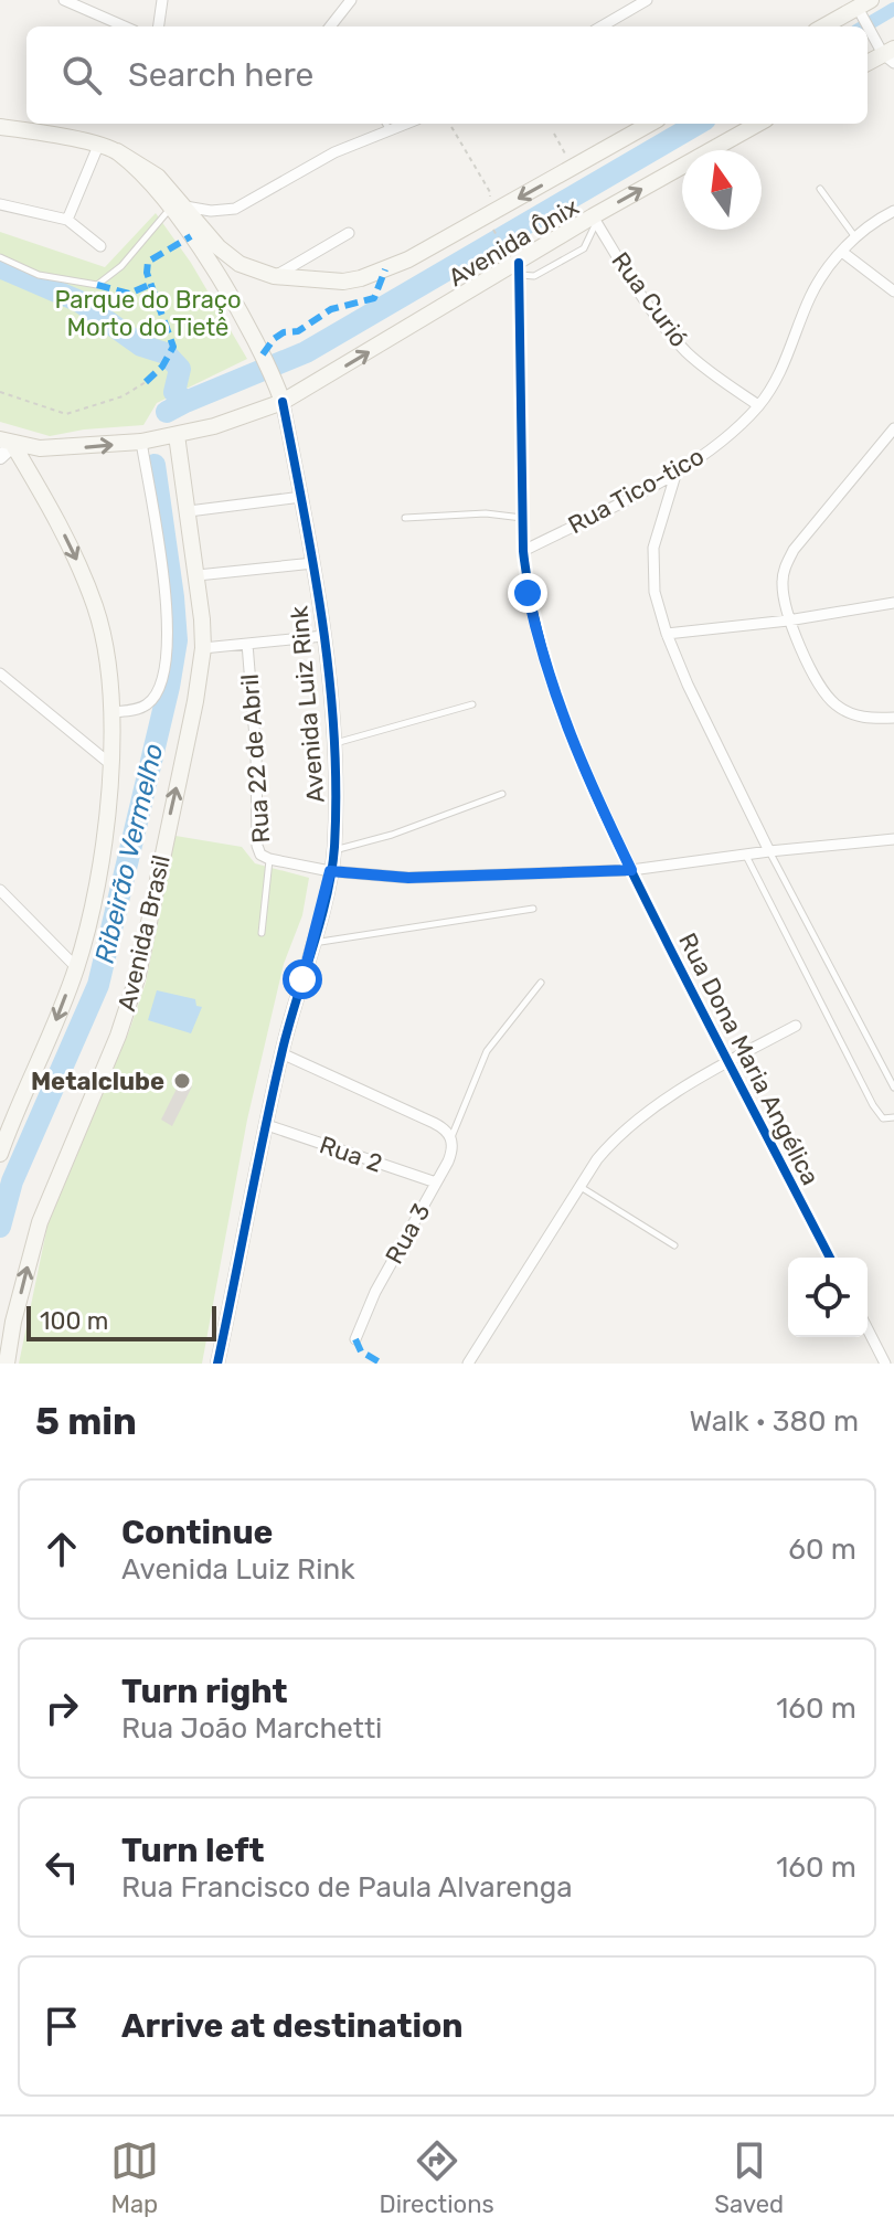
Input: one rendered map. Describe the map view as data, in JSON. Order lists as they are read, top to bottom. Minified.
{"streets":{"main road":["Avenida Ônix","Avenida Luiz Rink","Avenida Brasil"],"street":["Rua Curió","Rua Tico-tico","Rua 22 de Abril","Rua Dona Maria Angélica","Rua 2","Rua 3"]},"crossings":[["Avenida Ônix","Rua Curió"],["Avenida Ônix","Avenida Luiz Rink"],["Avenida Ônix","Avenida Brasil"],["Avenida Ônix","Rua Dona Maria Angélica"],["Rua Curió","Rua Tico-tico"],["Rua Tico-tico","Rua Dona Maria Angélica"],["Avenida Luiz Rink","Rua 22 de Abril"],["Avenida Luiz Rink","Rua 2"],["Rua 22 de Abril","Rua Dona Maria Angélica"],["Rua 2","Rua 3"]],"water":["Ribeirão Vermelho"],"parks":["Parque do Braço Morto do Tietê"],"places":["Metalclube"],"scale_bar":"100 m","north":"top","page":{"search":"Search here","scale":"100 m","heading":["5 min","Walk · 380 m"],"list":[["Continue","Avenida Luiz Rink","60 m"],["Turn right","Rua João Marchetti","160 m"],["Turn left","Rua Francisco de Paula Alvarenga","160 m"],"Arrive at destination"],"nav":["Map","Directions","Saved"]}}
